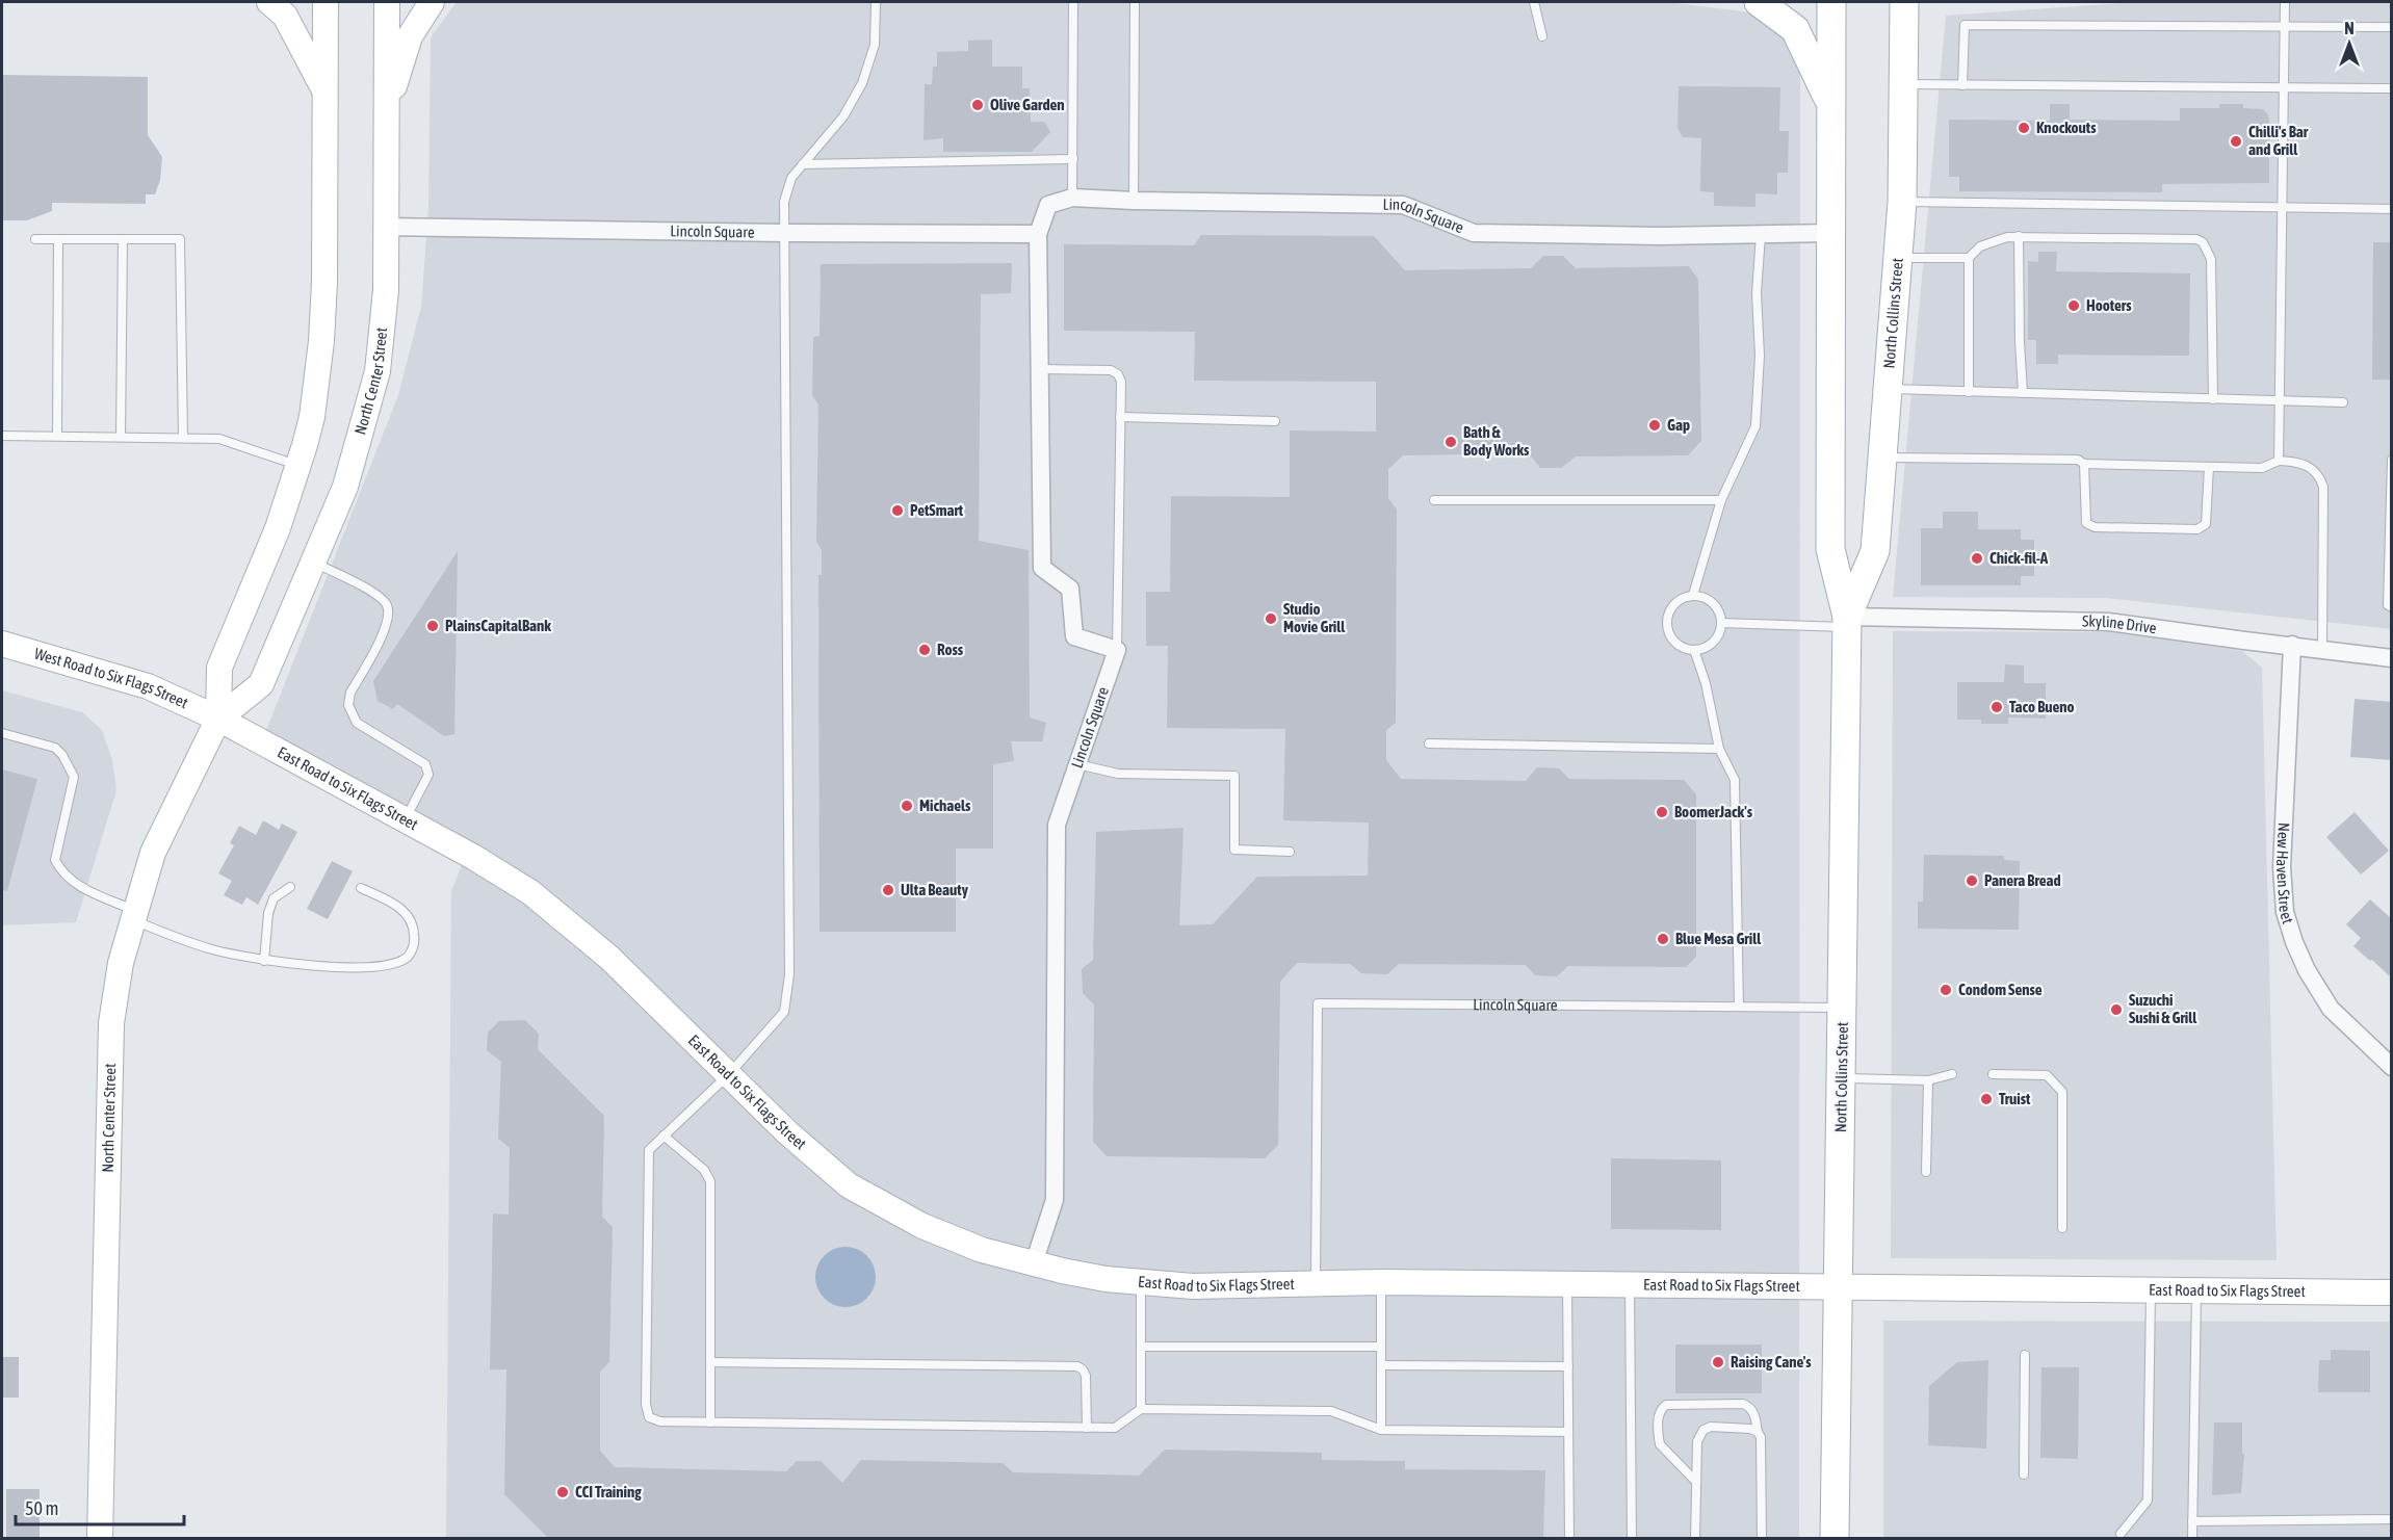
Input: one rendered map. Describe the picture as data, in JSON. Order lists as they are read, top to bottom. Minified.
{"streets":{"main road":["North Collins Street"],"street":["Lincoln Square","North Center Street","Skyline Drive","West Road to Six Flags Street","East Road to Six Flags Street","New Haven Street"]},"crossings":[["Lincoln Square","North Collins Street"],["Lincoln Square","North Center Street"],["Lincoln Square","East Road to Six Flags Street"],["North Collins Street","Skyline Drive"],["North Collins Street","East Road to Six Flags Street"],["North Center Street","West Road to Six Flags Street"],["North Center Street","East Road to Six Flags Street"],["Skyline Drive","New Haven Street"],["West Road to Six Flags Street","East Road to Six Flags Street"]],"places":["Olive Garden","Knockouts","Chilli's Bar and Grill","Hooters","Gap","Bath & Body Works","PetSmart","Chick-fil-A","Studio Movie Grill","PlainsCapitalBank","Ross","Taco Bueno","Michaels","BoomerJack's","Panera Bread","Ulta Beauty","Blue Mesa Grill","Condom Sense","Suzuchi Sushi & Grill","Truist","Raising Cane's","CCI Training"],"scale_bar":"50 m","north":"top"}
